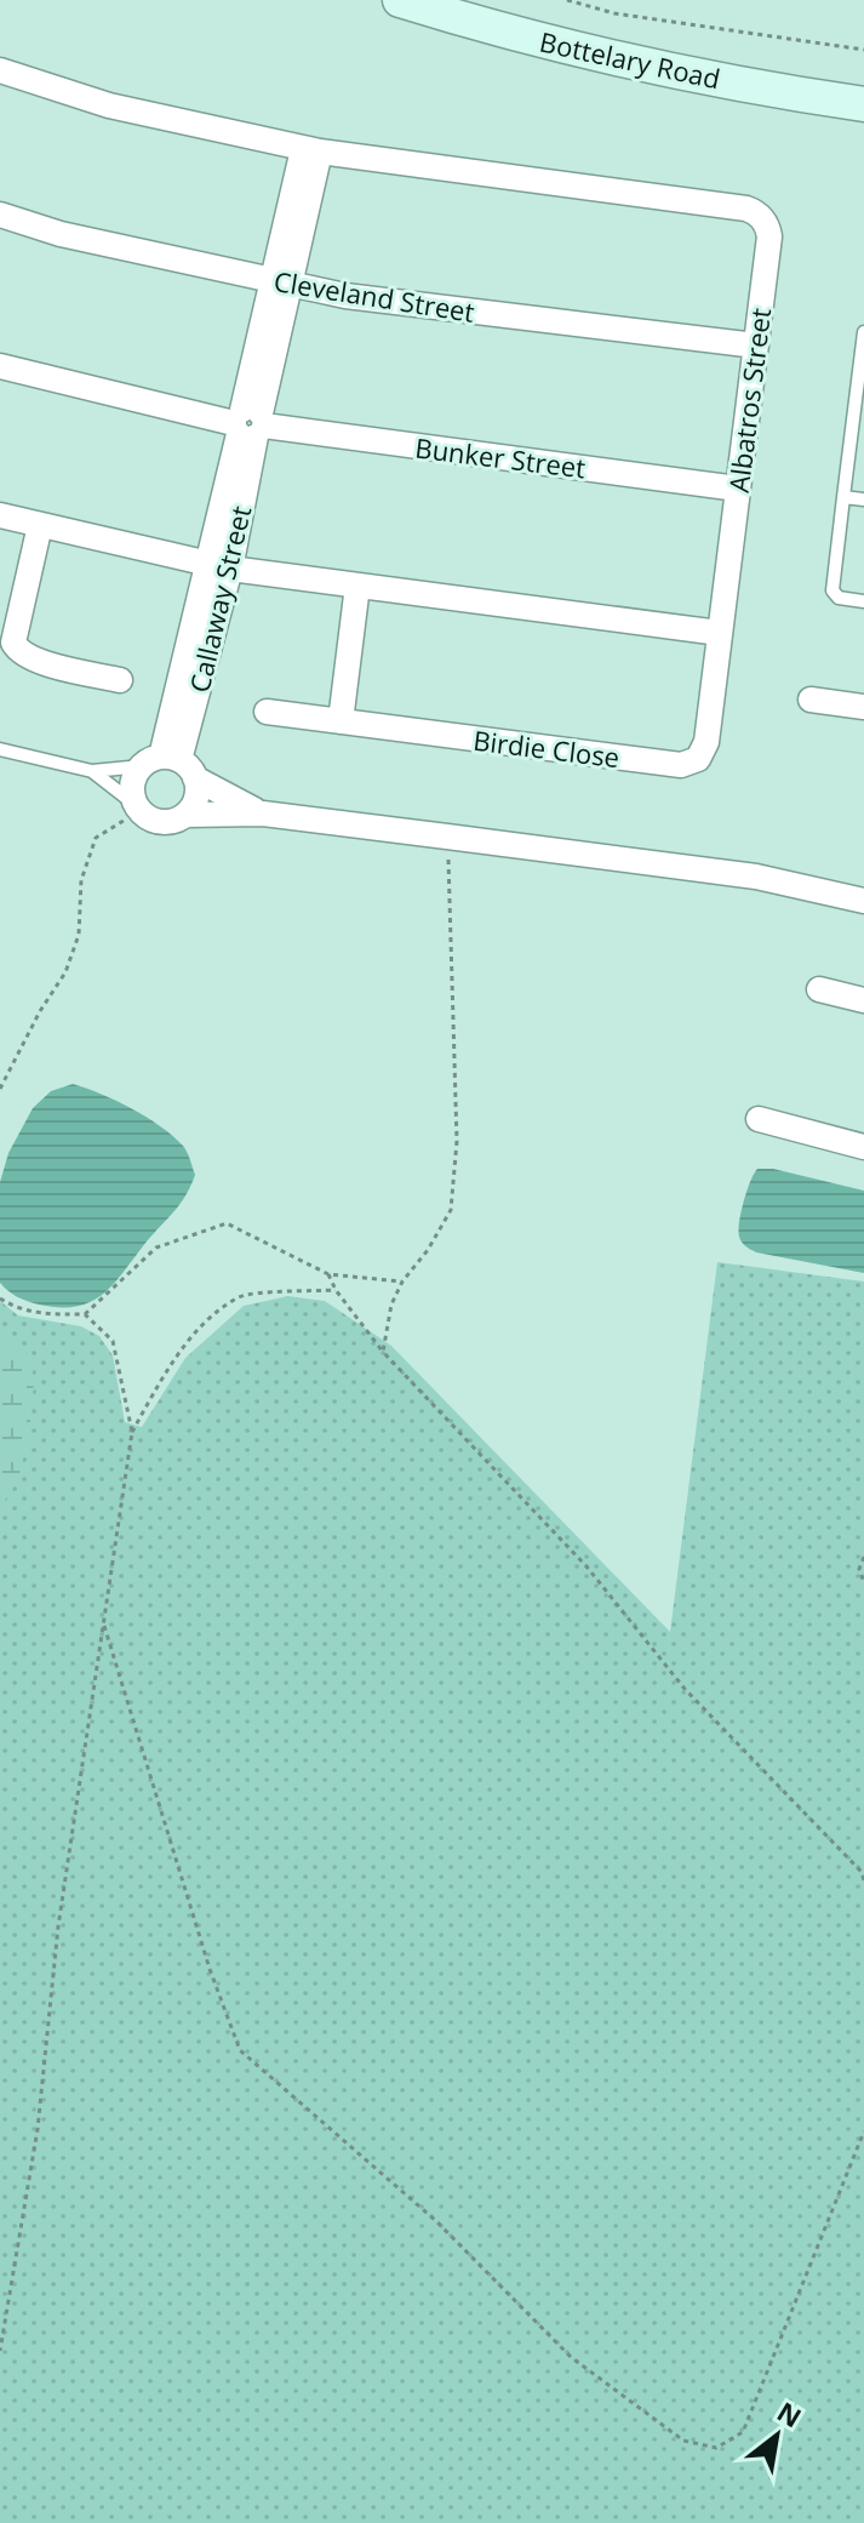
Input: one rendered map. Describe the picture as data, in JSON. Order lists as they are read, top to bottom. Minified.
{"streets":{"main road":["Bottelary Road"],"street":["Cleveland Street","Albatros Street","Bunker Street","Callaway Street","Birdie Close"]},"crossings":[["Cleveland Street","Albatros Street"],["Cleveland Street","Callaway Street"],["Albatros Street","Bunker Street"],["Albatros Street","Callaway Street"],["Albatros Street","Birdie Close"],["Bunker Street","Callaway Street"]],"north":"top right"}
